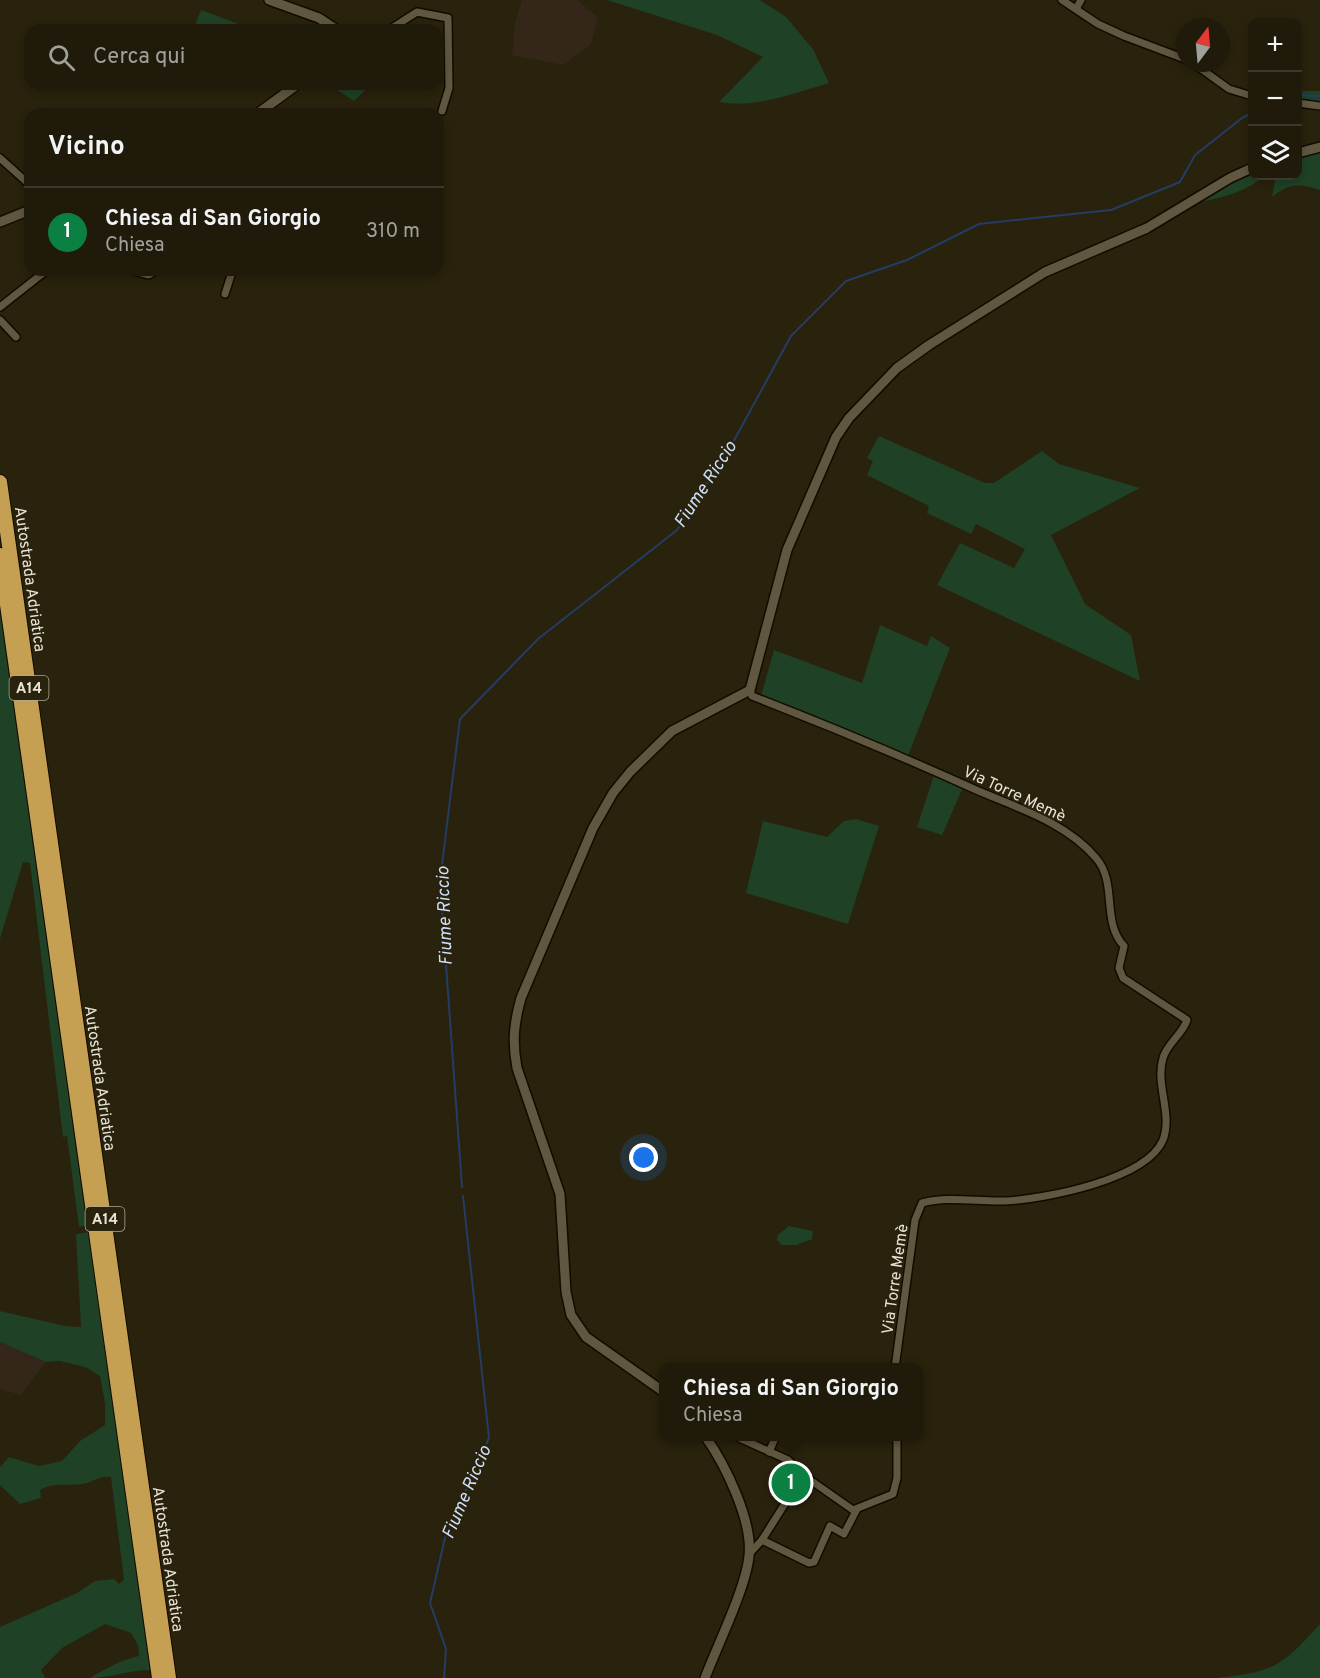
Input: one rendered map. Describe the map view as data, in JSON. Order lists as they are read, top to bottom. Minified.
{"streets":{"highway":["Autostrada Adriatica","A14"],"street":["Via Torre Memè"]},"water":["Fiume Riccio"],"north":"top","page":{"map_buttons":["+","−"],"search":"Cerca qui","heading":"Vicino","list":[{"mark":"1","name":"Chiesa di San Giorgio","note":"Chiesa","value":"310 m"}],"popup":["Chiesa di San Giorgio","Chiesa"],"pins":"1"}}
